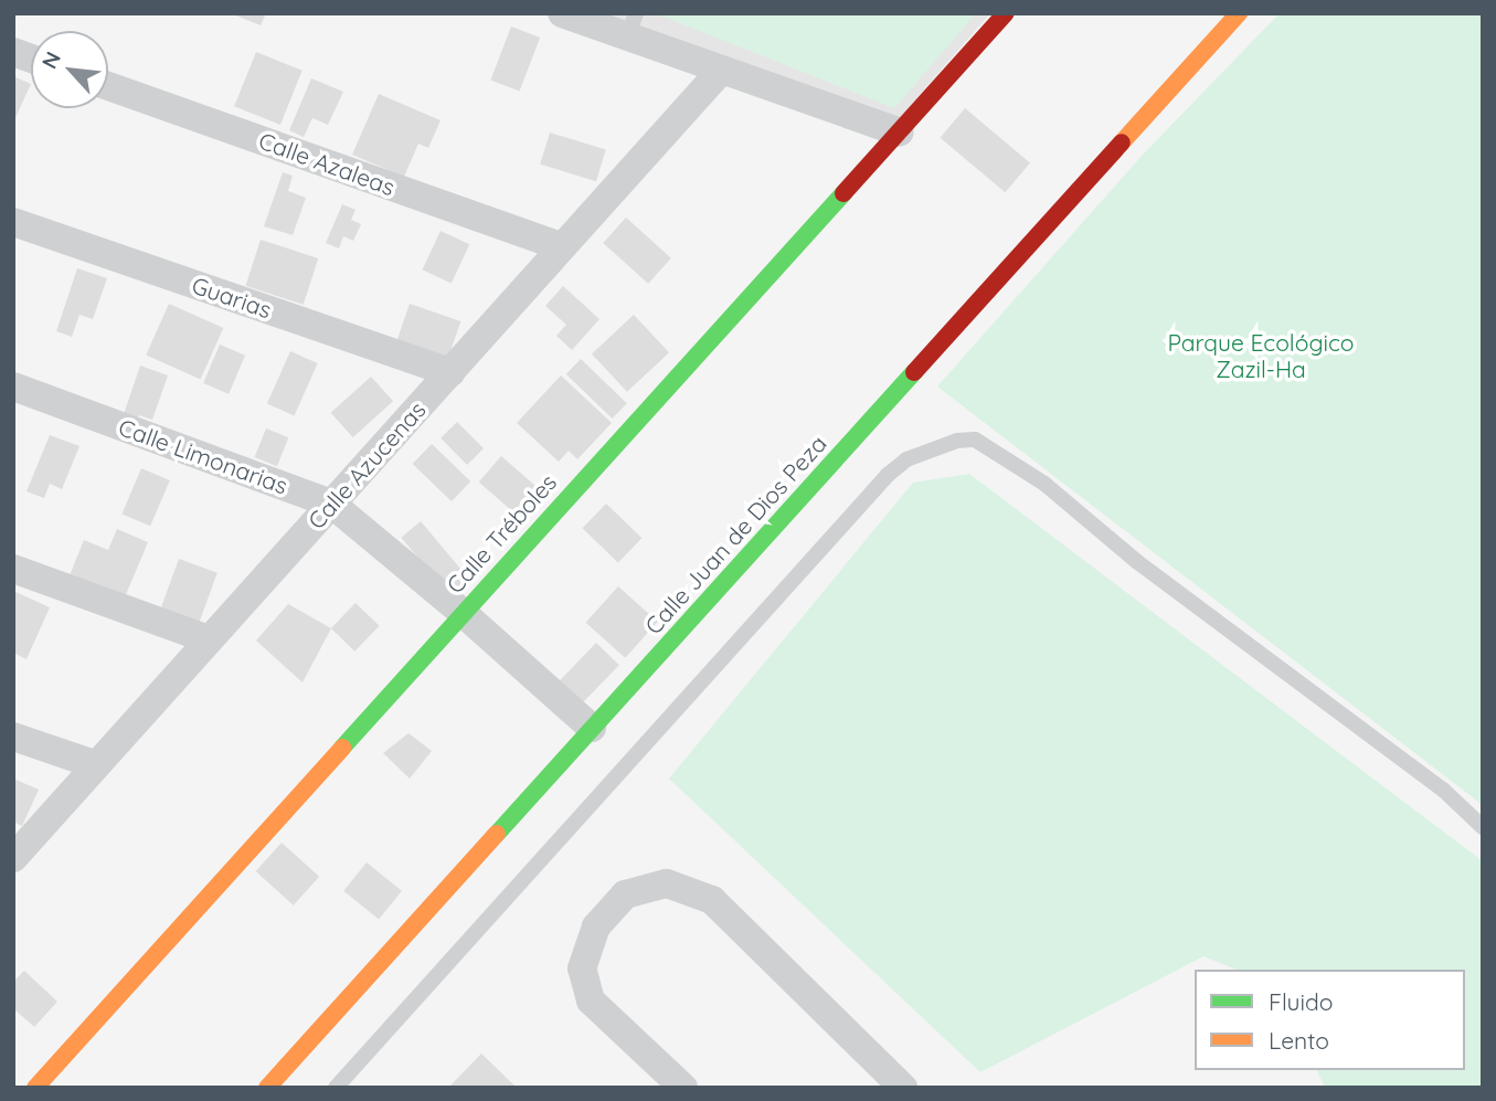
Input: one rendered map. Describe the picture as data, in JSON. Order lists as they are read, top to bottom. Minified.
{"streets":{"street":["Calle Azaleas","Guarias","Calle Limonarias","Calle Azucenas","Calle Tréboles","Calle Juan de Dios Peza"]},"crossings":[["Calle Azaleas","Calle Azucenas"],["Guarias","Calle Azucenas"],["Calle Limonarias","Calle Azucenas"],["Calle Limonarias","Calle Tréboles"],["Calle Limonarias","Calle Juan de Dios Peza"]],"parks":["Parque Ecológico Zazil-Ha"],"legend":["Fluido","Lento"],"north":"top left"}
